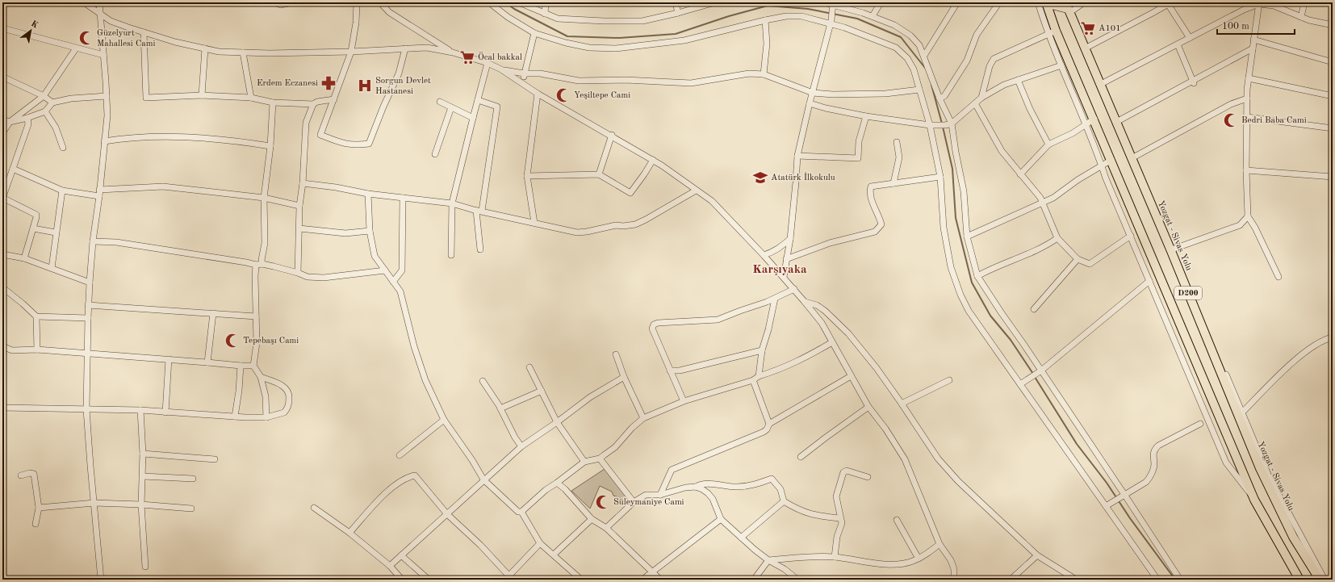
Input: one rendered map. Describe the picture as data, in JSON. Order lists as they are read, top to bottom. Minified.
{"streets":{"highway":["Yozgat - Sivas Yolu","D200"]},"districts":["Karşıyaka"],"places":{"supermarket":["A101","Öcal bakkal"],"mosque":["Güzelyurt Mahallesi Cami","Yeşiltepe Cami","Bedri Baba Cami","Tepebaşı Cami","Süleymaniye Cami"],"pharmacy":["Erdem Eczanesi"],"hospital":["Sorgun Devlet Hastanesi"],"school or university":["Atatürk İlkokulu"]},"scale_bar":"100 m","north":"top right"}
